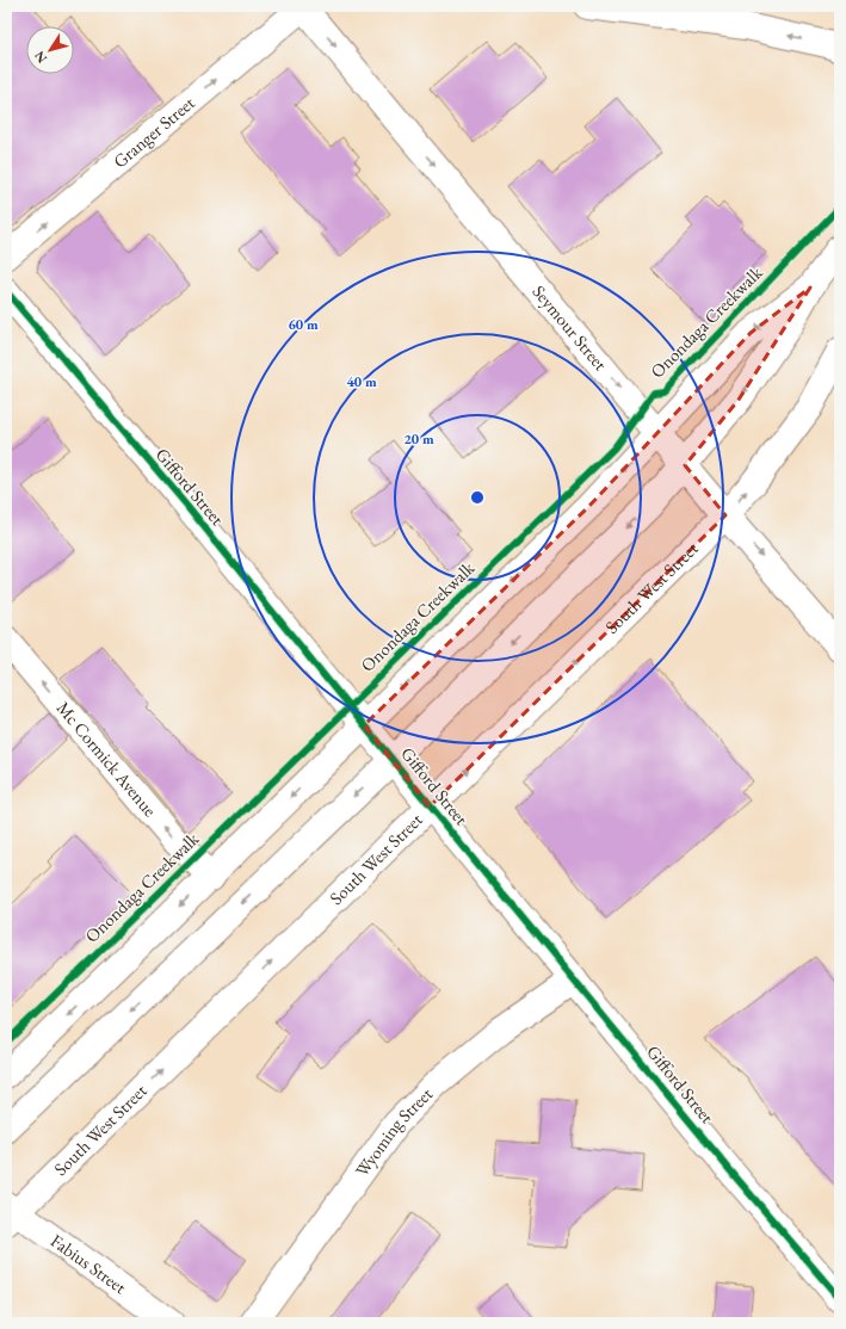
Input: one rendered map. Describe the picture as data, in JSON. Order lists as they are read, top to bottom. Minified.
{"streets":{"street":["Granger Street","Seymour Street","Gifford Street","South West Street","Mc Cormick Avenue","Wyoming Street","Fabius Street"],"cycle path":["Onondaga Creekwalk"]},"crossings":[["Granger Street","Seymour Street"],["Seymour Street","South West Street"],["Gifford Street","South West Street"],["Gifford Street","Wyoming Street"],["South West Street","Fabius Street"]],"one_way":["Granger Street","Seymour Street","Mc Cormick Avenue"],"north":"bottom left","rings":["60 m","40 m","20 m"]}
